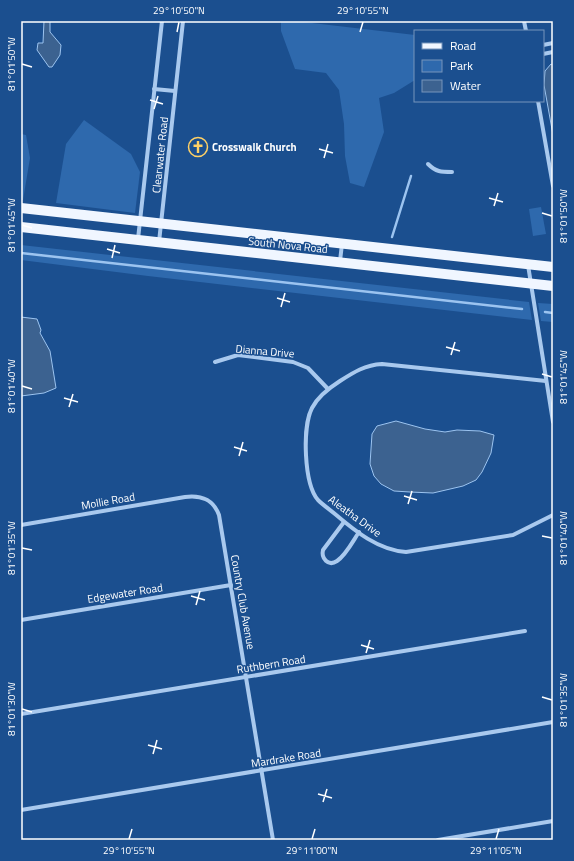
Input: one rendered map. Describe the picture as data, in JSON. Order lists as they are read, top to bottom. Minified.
{"streets":{"main road":["South Nova Road"],"street":["Clearwater Road","Dianna Drive","Mollie Road","Aleatha Drive","Edgewater Road","Country Club Avenue","Ruthbern Road","Mardrake Road"]},"crossings":[["Clearwater Road","South Nova Road"],["Dianna Drive","Aleatha Drive"],["Mollie Road","Country Club Avenue"],["Edgewater Road","Country Club Avenue"],["Country Club Avenue","Ruthbern Road"],["Country Club Avenue","Mardrake Road"]],"places":{"church":["Crosswalk Church"]},"legend":["Road","Park","Water"],"coordinates":["29°10'50\"N","29°10'55\"N","81°01'50\"W","81°01'45\"W","81°01'40\"W","81°01'35\"W","81°01'30\"W","29°11'00\"N","29°11'05\"N"]}
